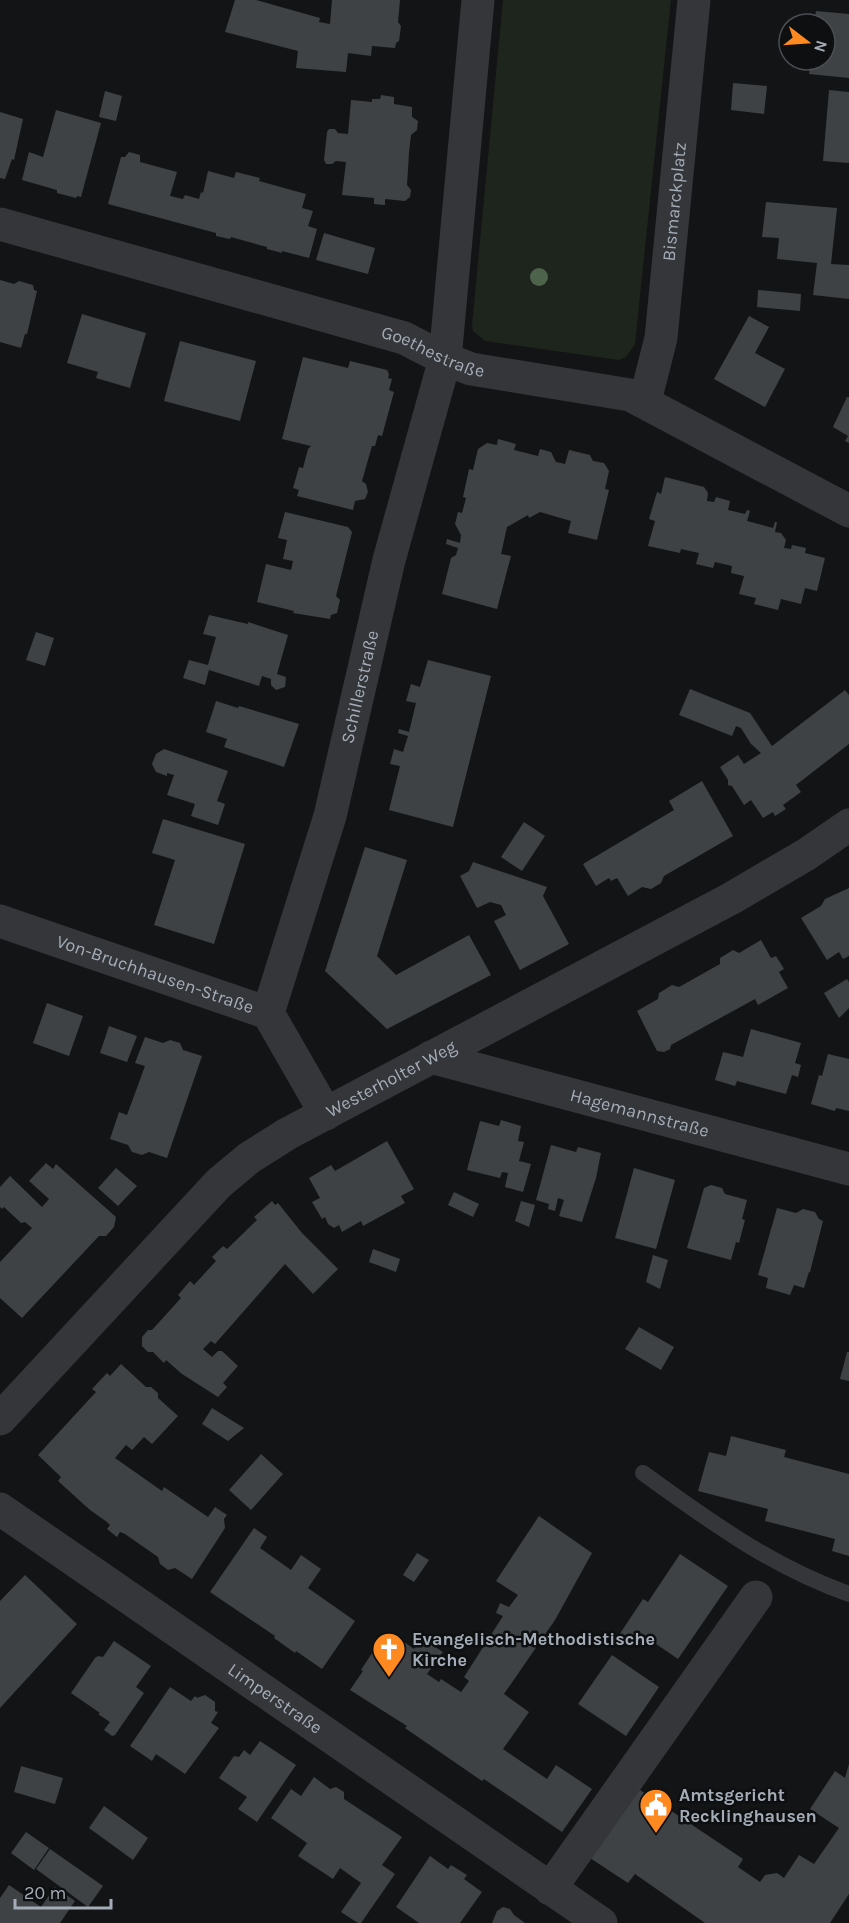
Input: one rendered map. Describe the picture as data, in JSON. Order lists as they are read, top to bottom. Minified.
{"streets":{"street":["Bismarckplatz","Goethestraße","Schillerstraße","Von-Bruchhausen-Straße","Westerholter Weg","Hagemannstraße","Limperstraße"]},"crossings":[["Bismarckplatz","Goethestraße"],["Goethestraße","Schillerstraße"],["Schillerstraße","Von-Bruchhausen-Straße"],["Von-Bruchhausen-Straße","Westerholter Weg"],["Westerholter Weg","Hagemannstraße"]],"places":{"church":["Evangelisch-Methodistische Kirche"],"public building":["Amtsgericht Recklinghausen"]},"scale_bar":"20 m","north":"right"}
